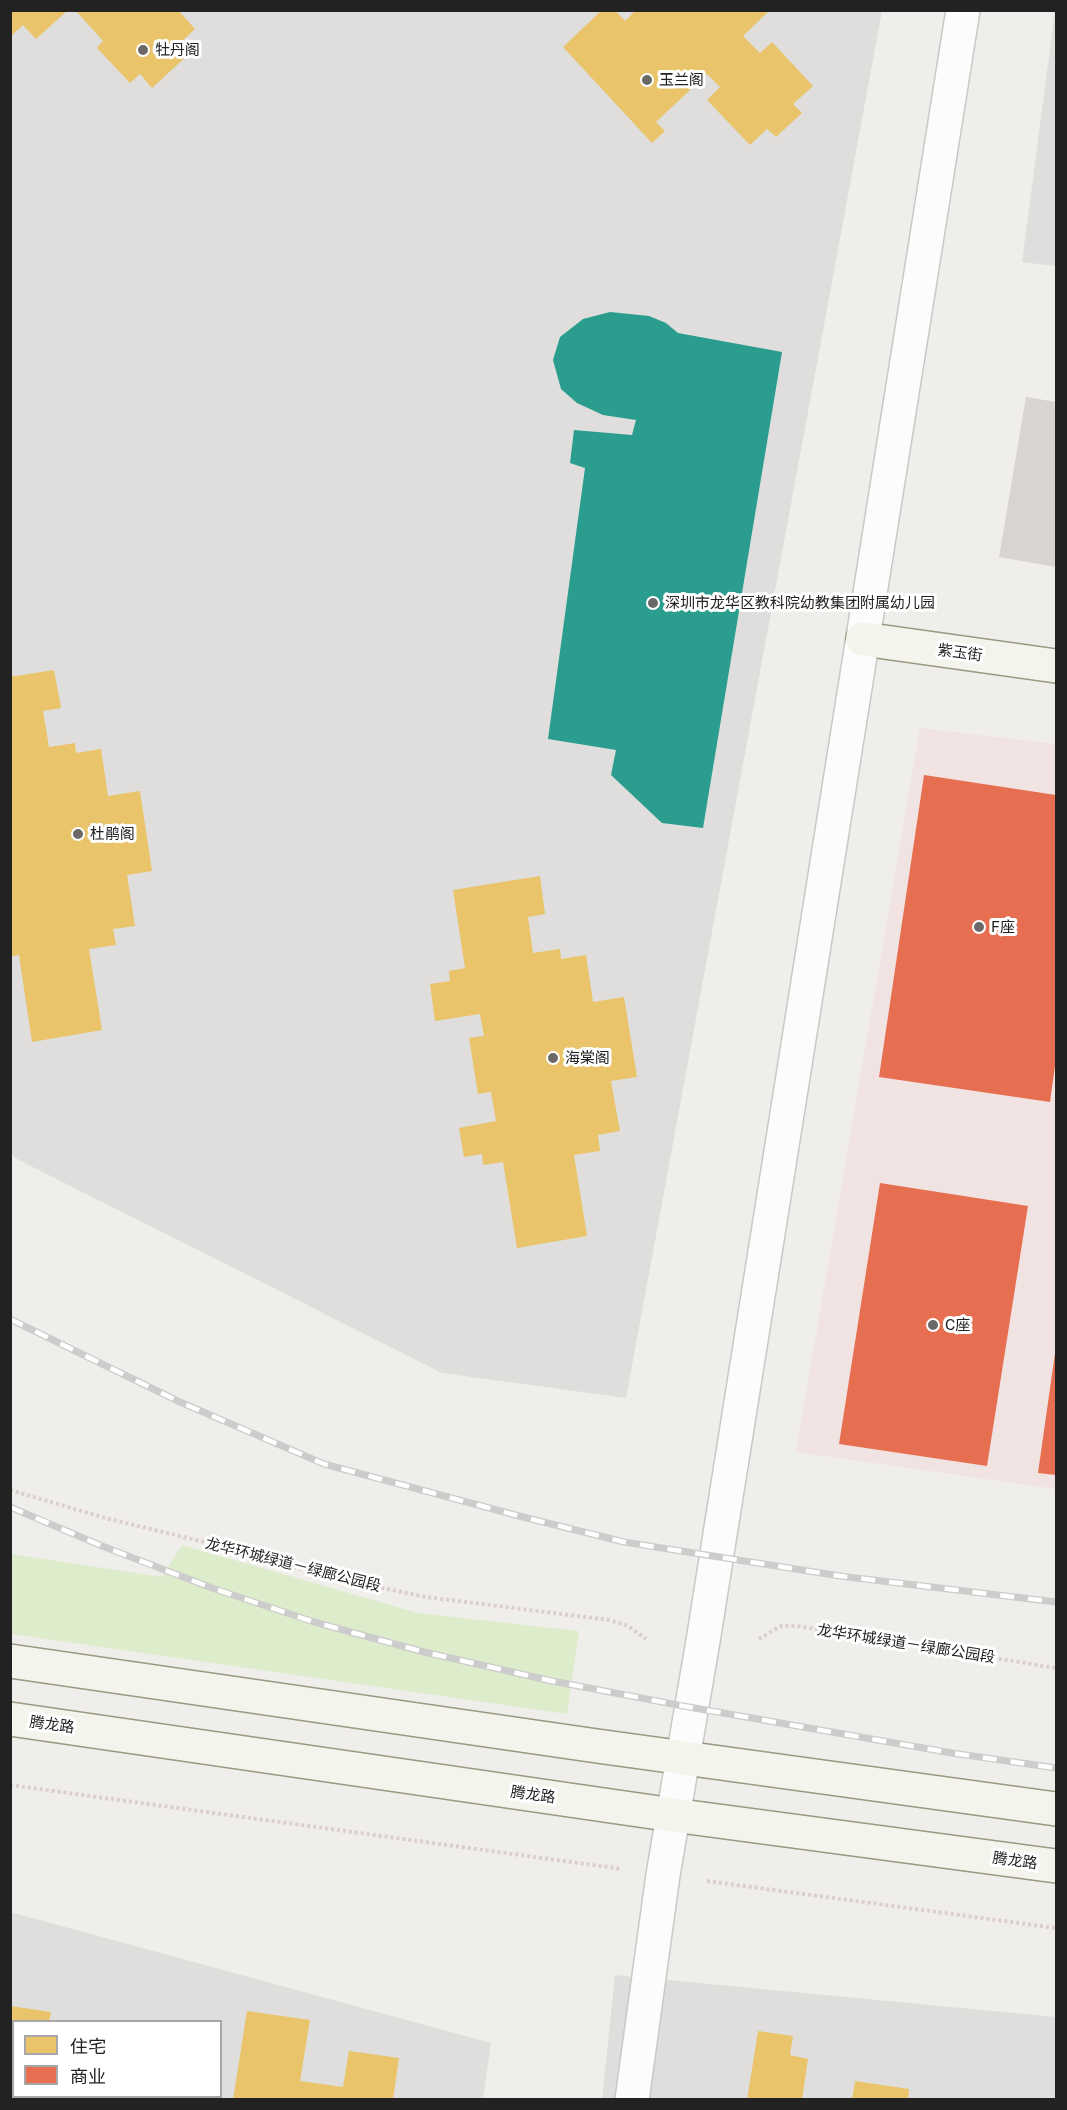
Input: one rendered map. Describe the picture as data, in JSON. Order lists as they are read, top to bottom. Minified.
{"streets":{"main road":["紫玉街","腾龙路"],"path":["龙华环城绿道－绿廊公园段"]},"places":["牡丹阁","玉兰阁","深圳市龙华区教科院幼教集团附属幼儿园","杜鹃阁","F座","海棠阁","C座"],"legend":["住宅","商业"]}
